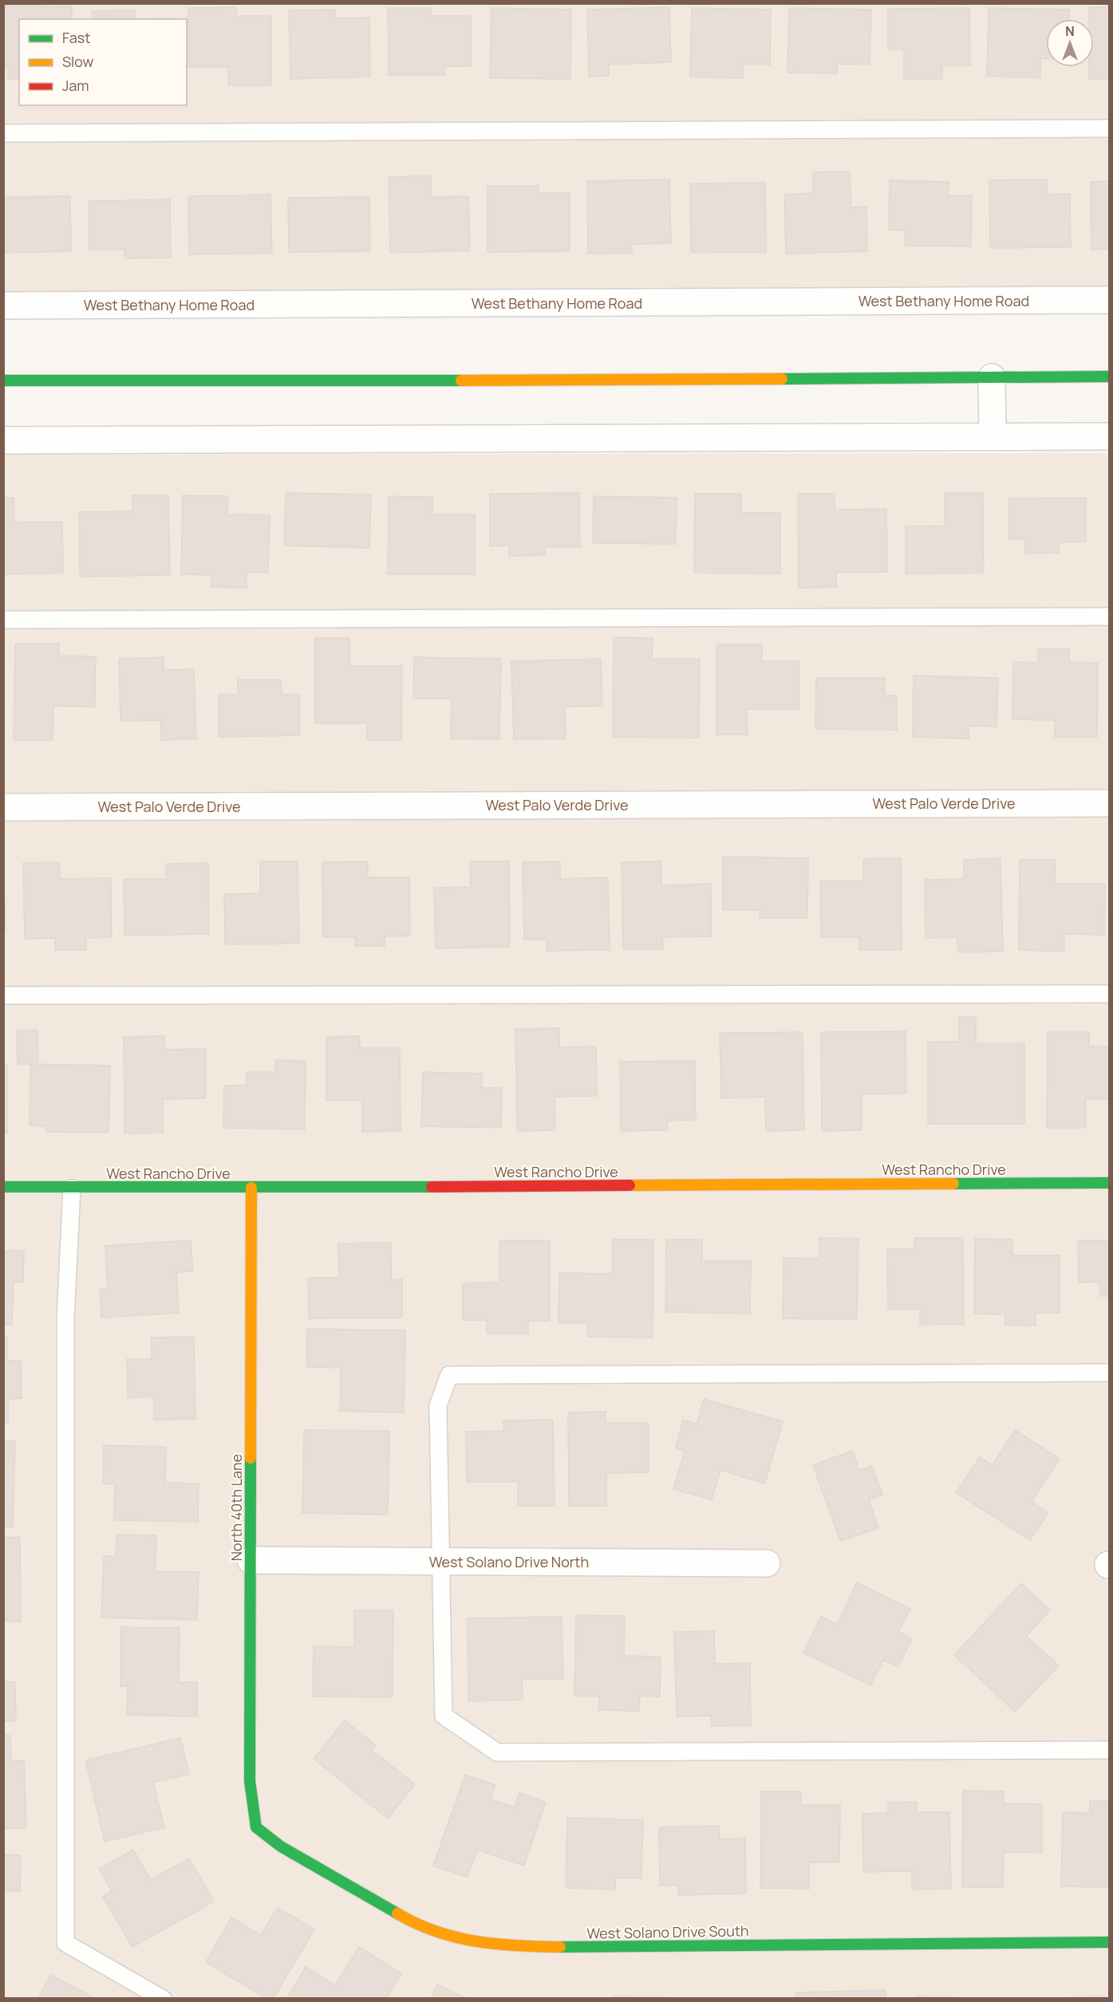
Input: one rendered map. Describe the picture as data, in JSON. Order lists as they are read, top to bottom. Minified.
{"streets":{"street":["West Bethany Home Road","West Palo Verde Drive","West Rancho Drive","North 40th Lane","West Solano Drive North","West Solano Drive South"]},"crossings":[["West Rancho Drive","North 40th Lane"],["North 40th Lane","West Solano Drive North"],["North 40th Lane","West Solano Drive South"]],"legend":["Fast","Slow","Jam"],"north":"top"}
